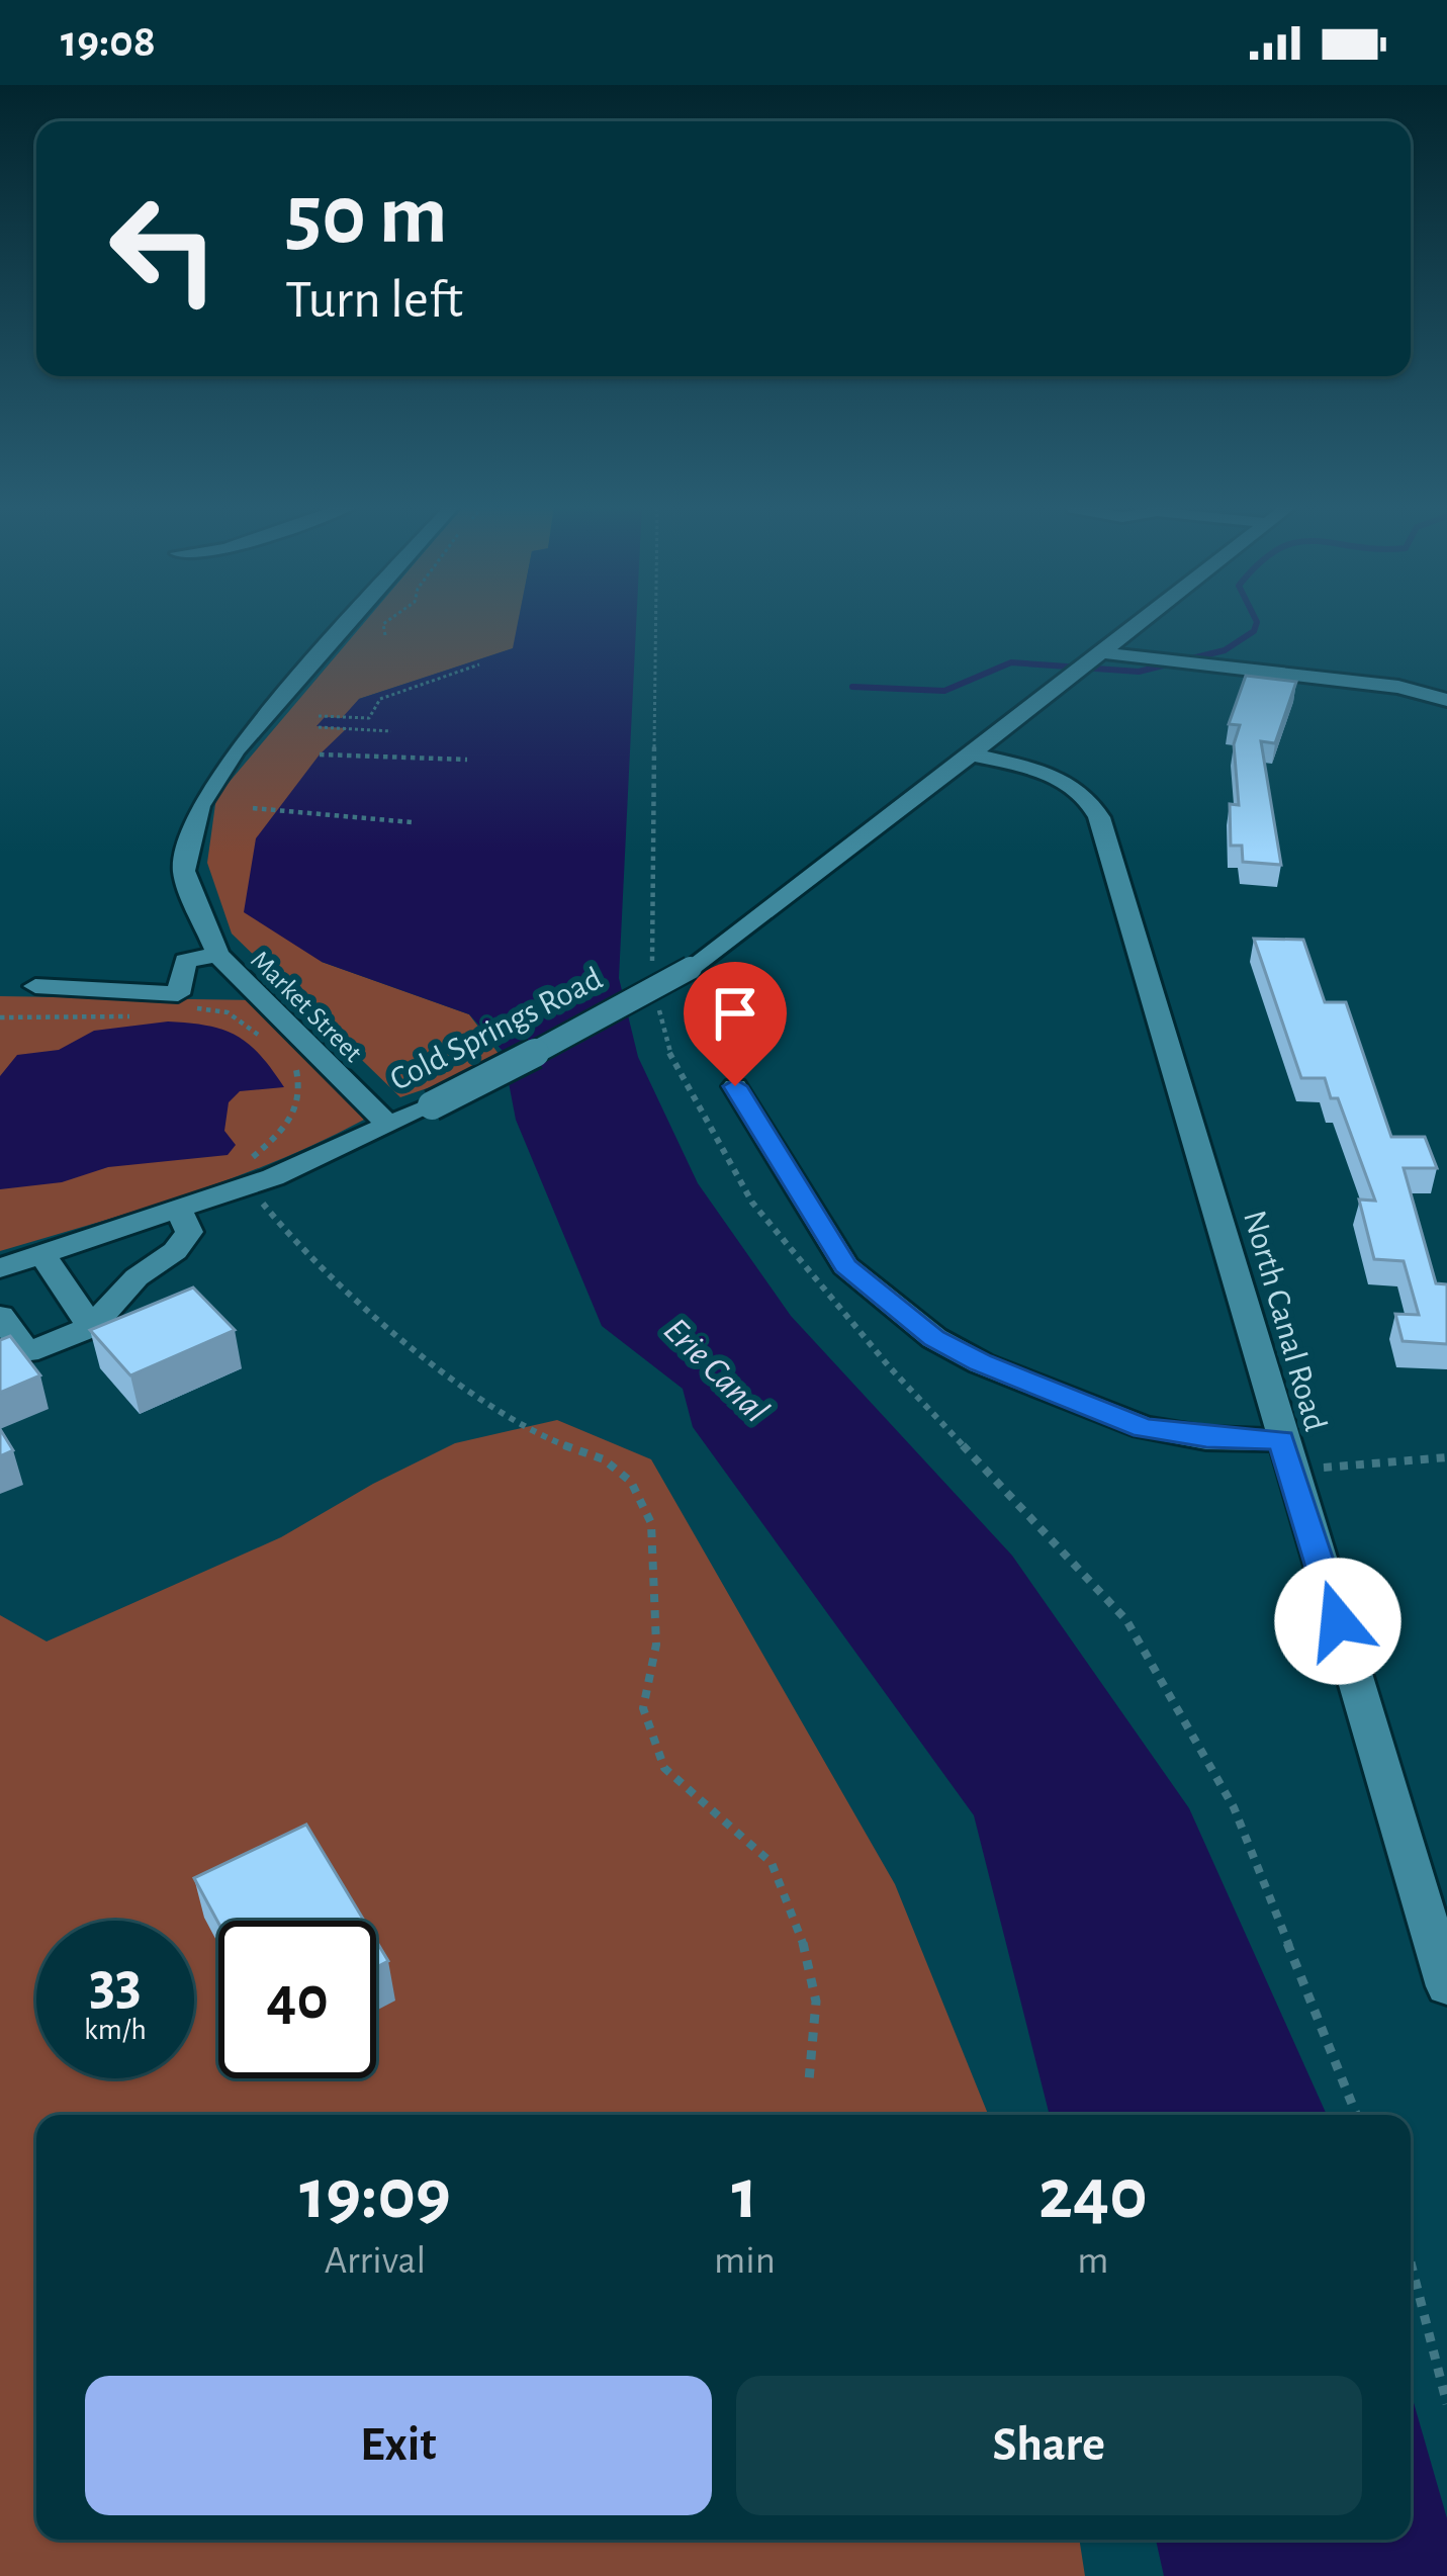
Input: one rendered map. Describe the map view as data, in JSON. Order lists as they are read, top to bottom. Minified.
{"streets":{"street":["Market Street","Cold Springs Road","North Canal Road"]},"crossings":[["Market Street","Cold Springs Road"],["Cold Springs Road","North Canal Road"]],"water":["Erie Canal"],"page":{"status":"19:08","turn":["50 m","Turn left"],"speed":"33 km/h","limit":"40","eta":["19:09","Arrival","1","min","240","m"],"buttons":["Exit","Share"]}}
